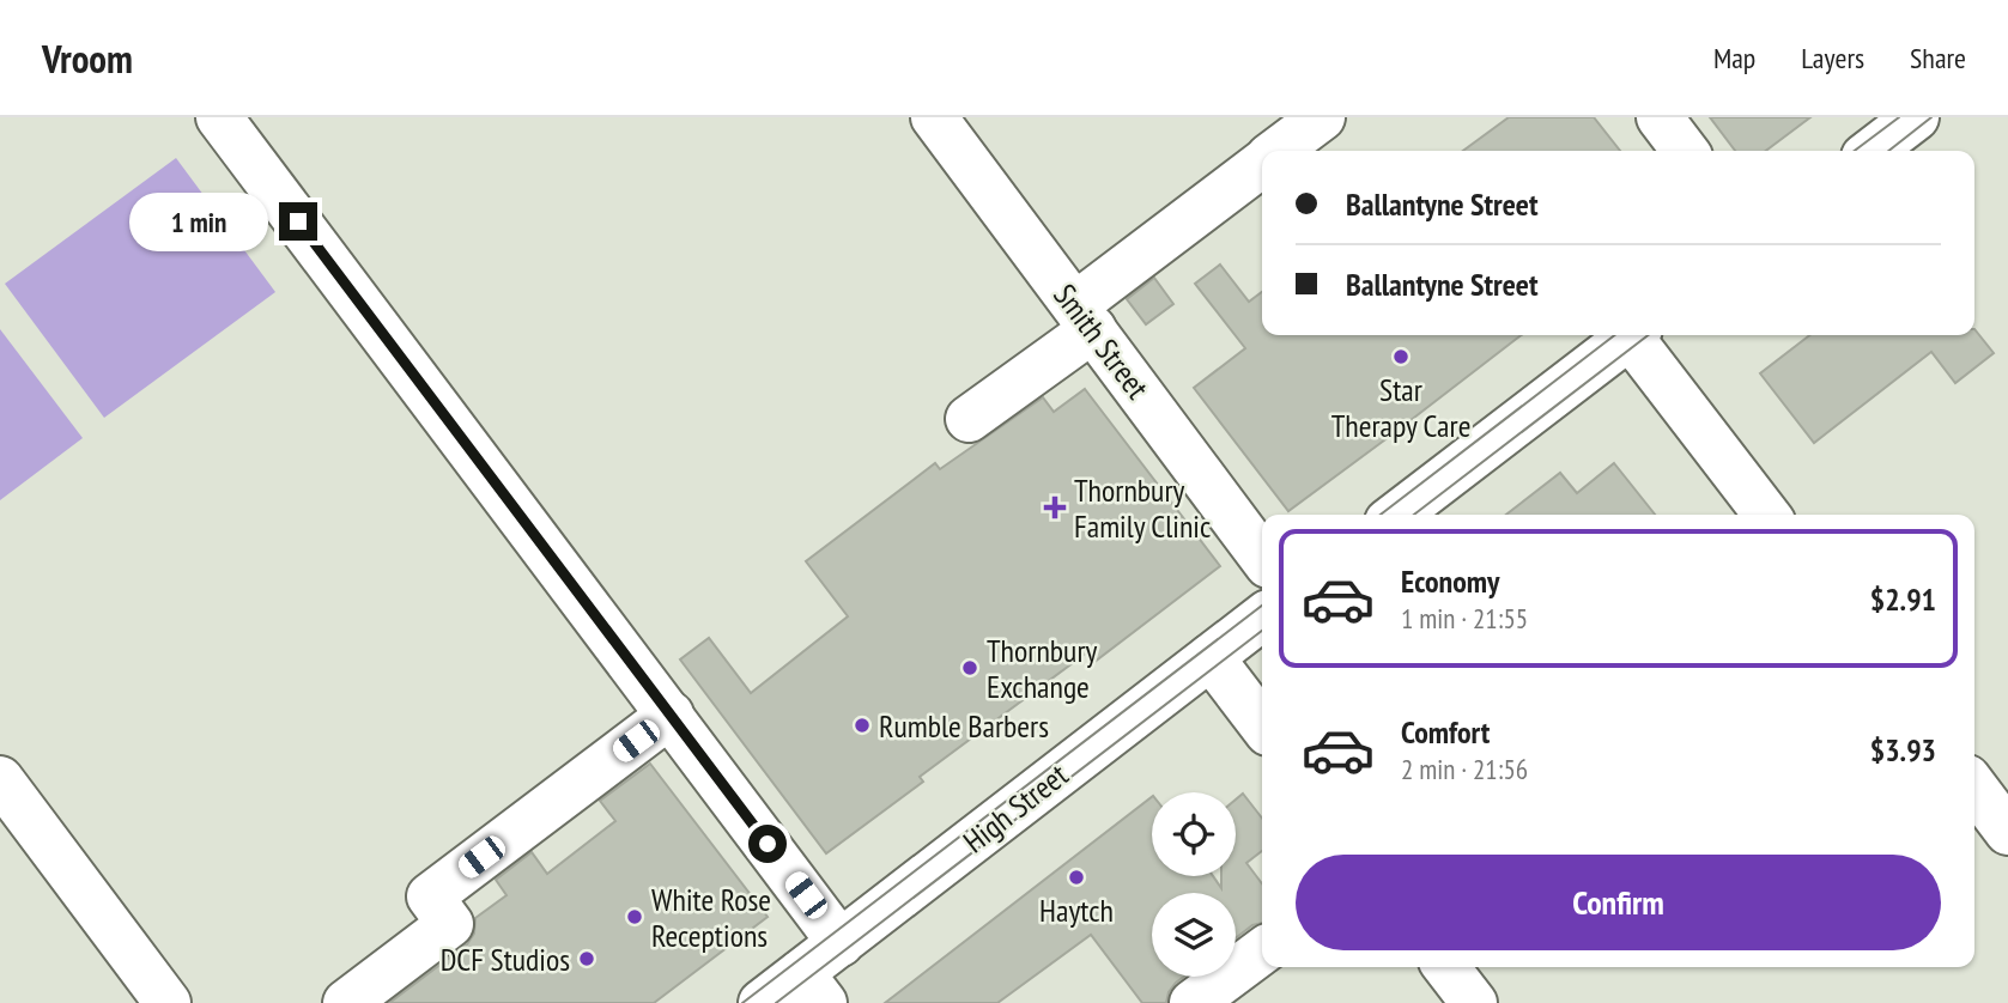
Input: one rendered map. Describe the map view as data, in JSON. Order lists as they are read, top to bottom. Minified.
{"streets":{"street":["Smith Street","High Street"]},"places":{"other":["Star Therapy Care","Thornbury Exchange","Rumble Barbers","Haytch","White Rose Receptions","DCF Studios"],"health":["Thornbury Family Clinic"]},"page":{"header":"Vroom","nav":["Map","Layers","Share"],"banner":["Ballantyne Street","Ballantyne Street"],"bubble":"1 min","list":[{"name":"Economy","note":"1 min · 21:55","value":"$2.91"},{"name":"Comfort","note":"2 min · 21:56","value":"$3.93"}],"buttons":"Confirm"}}
